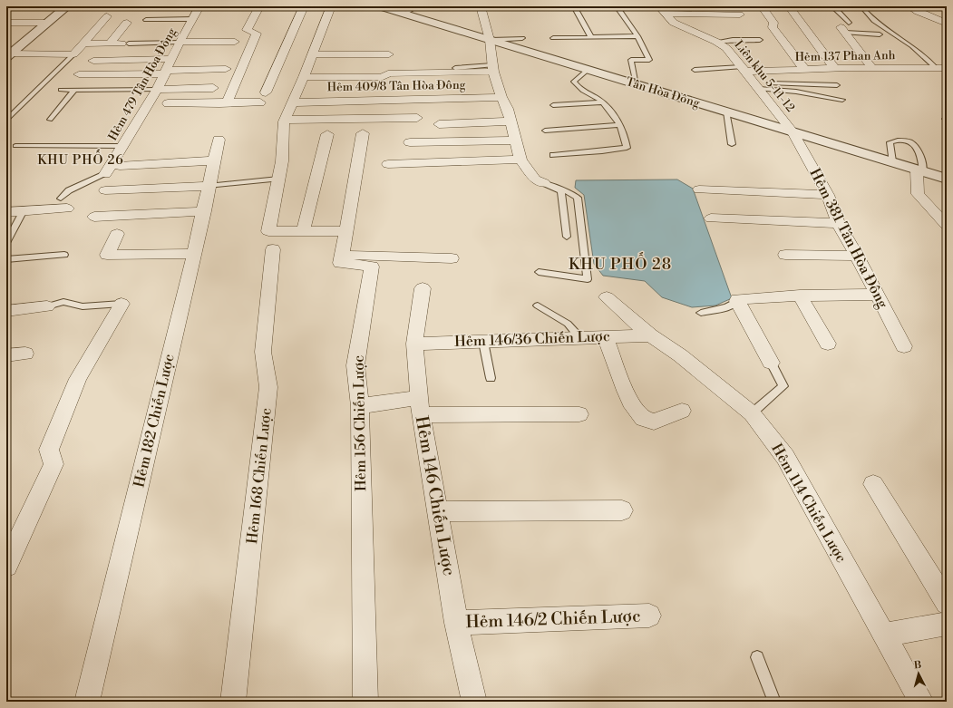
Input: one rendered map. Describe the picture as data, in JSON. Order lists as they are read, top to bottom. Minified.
{"streets":{"street":["Hẻm 137 Phan Anh","Liên khu 5-11-12","Hẻm 479 Tân Hòa Đông","Hẻm 409/8 Tân Hòa Đông","Tân Hòa Đông","Hẻm 381 Tân Hòa Đông","Hẻm 146/36 Chiến Lược","Hẻm 182 Chiến Lược","Hẻm 156 Chiến Lược","Hẻm 168 Chiến Lược","Hẻm 146 Chiến Lược","Hẻm 114 Chiến Lược","Hẻm 146/2 Chiến Lược"]},"crossings":[["Hẻm 137 Phan Anh","Liên khu 5-11-12"],["Liên khu 5-11-12","Tân Hòa Đông"],["Liên khu 5-11-12","Hẻm 381 Tân Hòa Đông"],["Hẻm 409/8 Tân Hòa Đông","Hẻm 168 Chiến Lược"],["Tân Hòa Đông","Hẻm 381 Tân Hòa Đông"],["Hẻm 146/36 Chiến Lược","Hẻm 146 Chiến Lược"],["Hẻm 146/36 Chiến Lược","Hẻm 114 Chiến Lược"],["Hẻm 146 Chiến Lược","Hẻm 146/2 Chiến Lược"]],"districts":["KHU PHỐ 26","KHU PHỐ 28"],"north":"top"}
